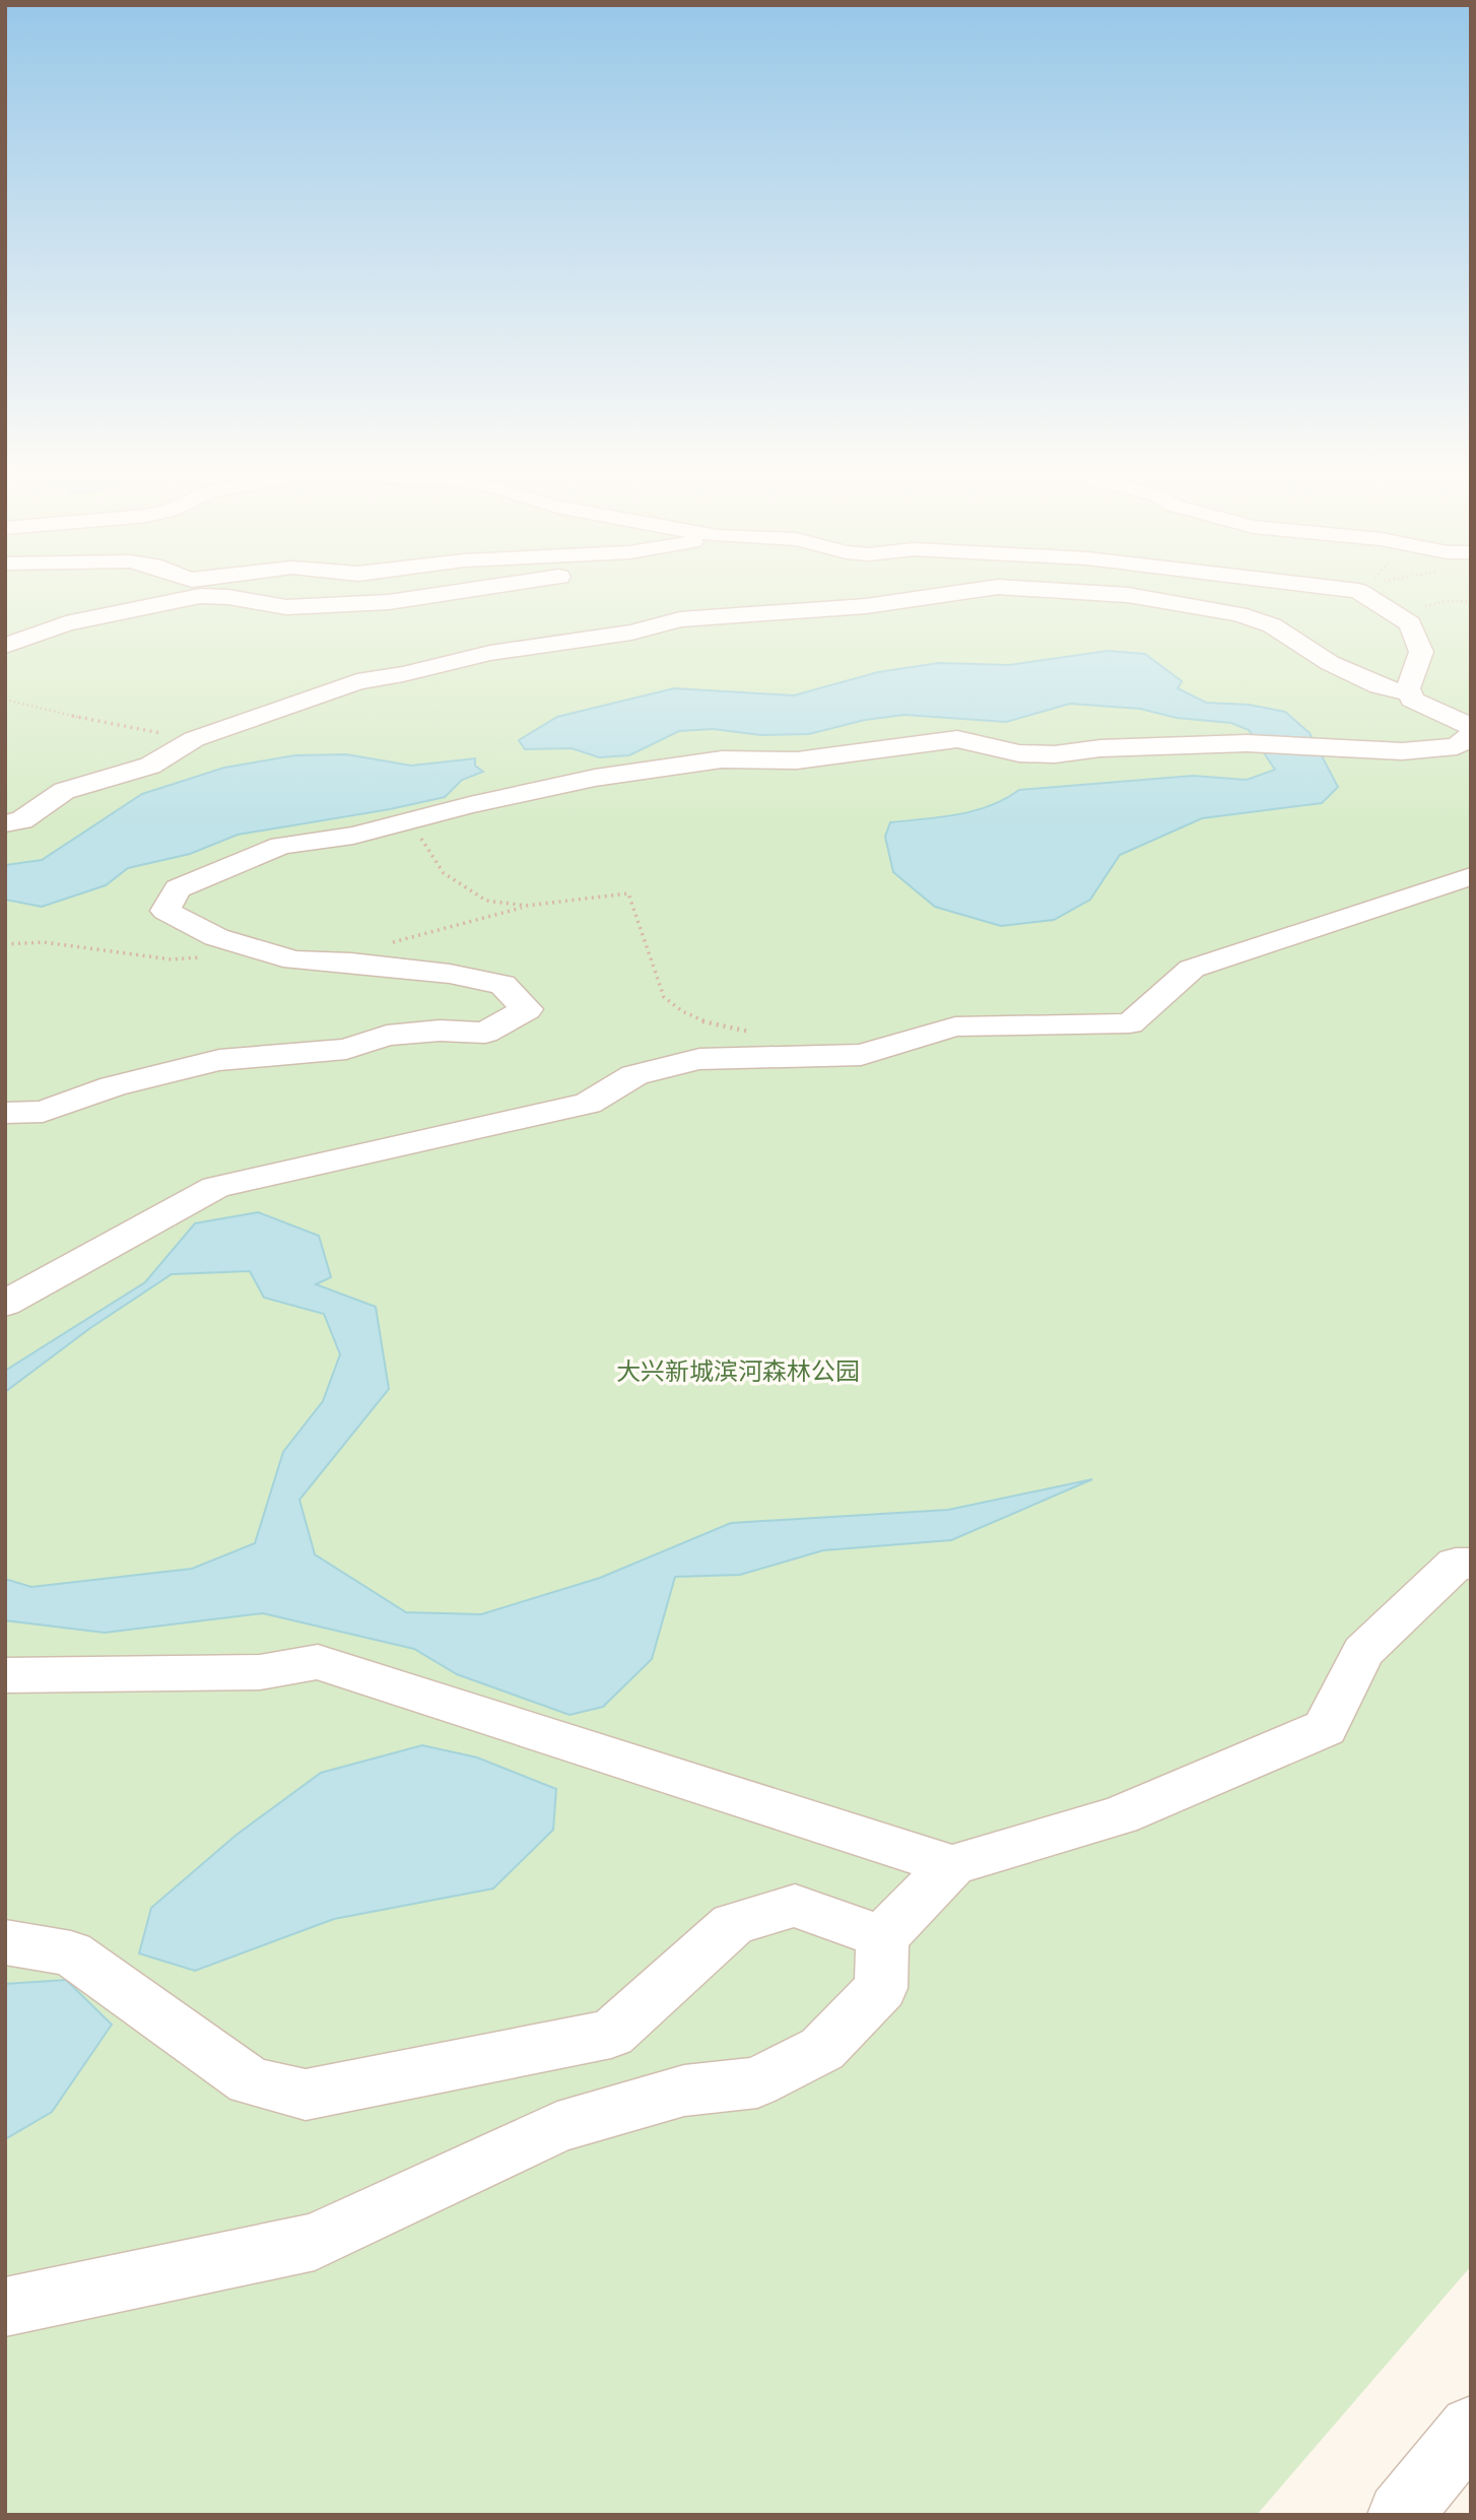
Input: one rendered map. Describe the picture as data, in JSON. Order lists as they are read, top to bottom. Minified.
{"parks":["大兴新城滨河森林公园"]}
